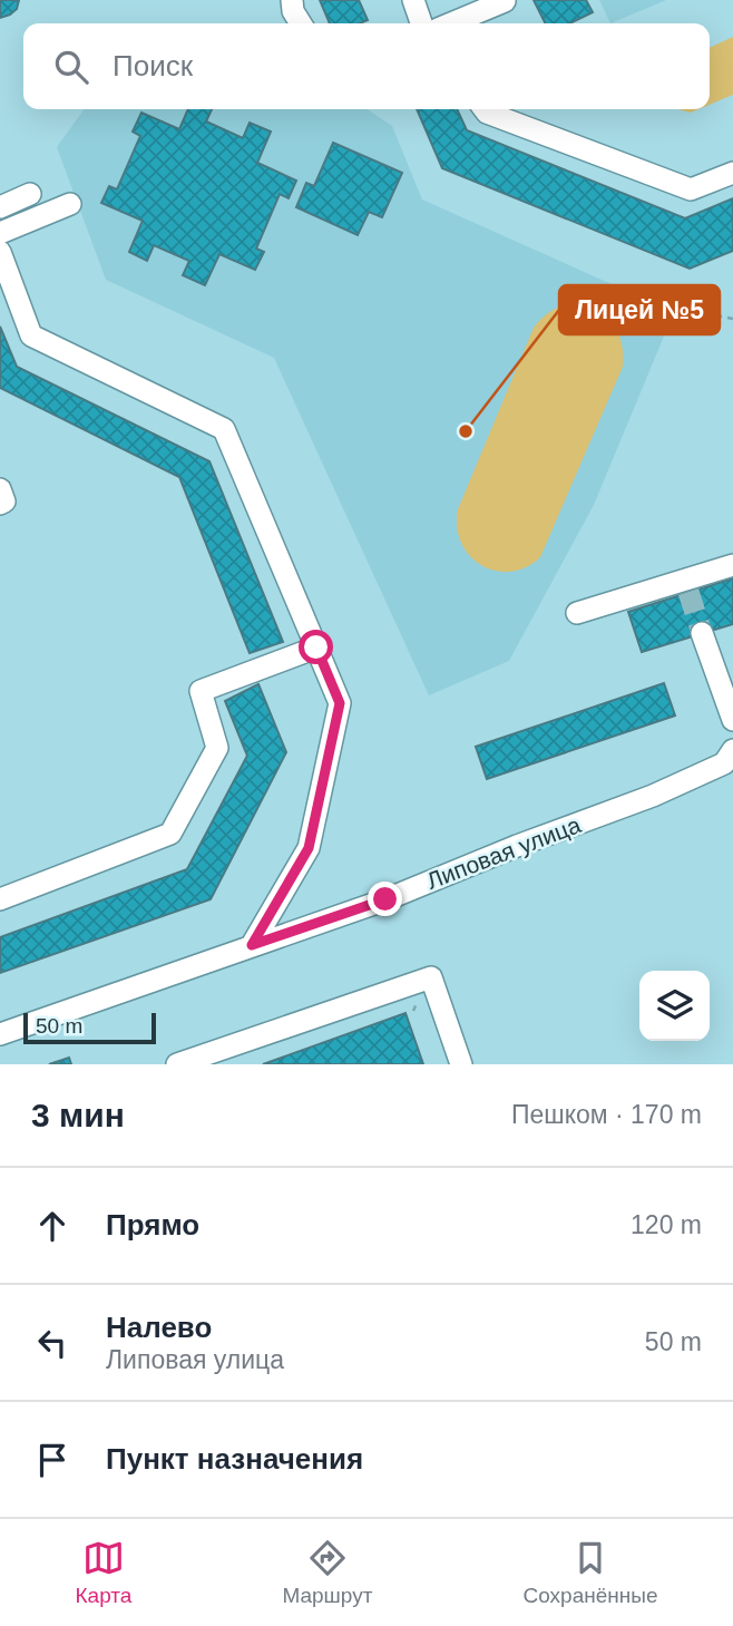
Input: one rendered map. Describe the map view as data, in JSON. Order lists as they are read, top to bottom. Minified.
{"streets":{"street":["Липовая улица"]},"places":["Лицей №5"],"scale_bar":"50 m","page":{"search":"Поиск","scale":"50 m","heading":["3 мин","Пешком · 170 m"],"list":[["Прямо","120 m"],["Налево","Липовая улица","50 m"],"Пункт назначения"],"nav":["Карта","Маршрут","Сохранённые"]}}
